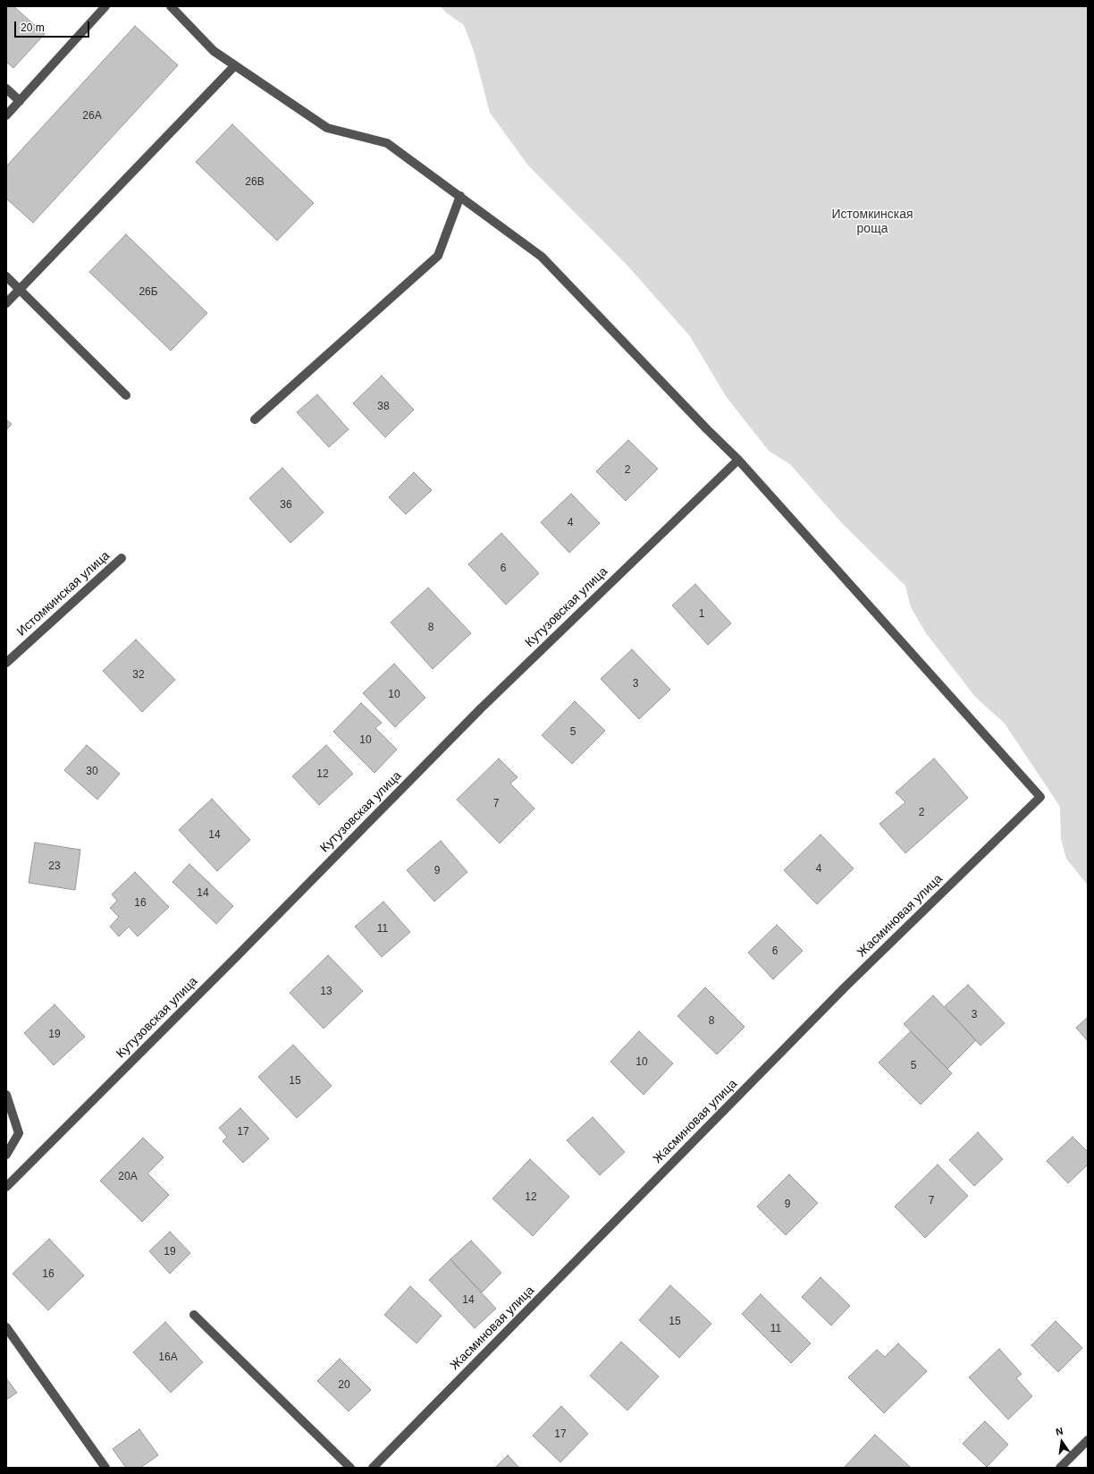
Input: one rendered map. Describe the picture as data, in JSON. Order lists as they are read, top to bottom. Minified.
{"streets":{"street":["Истомкинская улица","Кутузовская улица","Жасминовая улица"]},"crossings":[["Кутузовская улица","Жасминовая улица"]],"parks":["Истомкинская роща"],"house_numbers":["26А","26В","26Б","38","2","36","4","6","1","8","32","3","10","5","10","30","12","7","2","14","23","4","9","14","16","11","6","13","3","8","19","10","5","15","17","20А","12","7","9","19","16","14","15","11","16А","20","17"],"scale_bar":"20 m","north":"top"}
